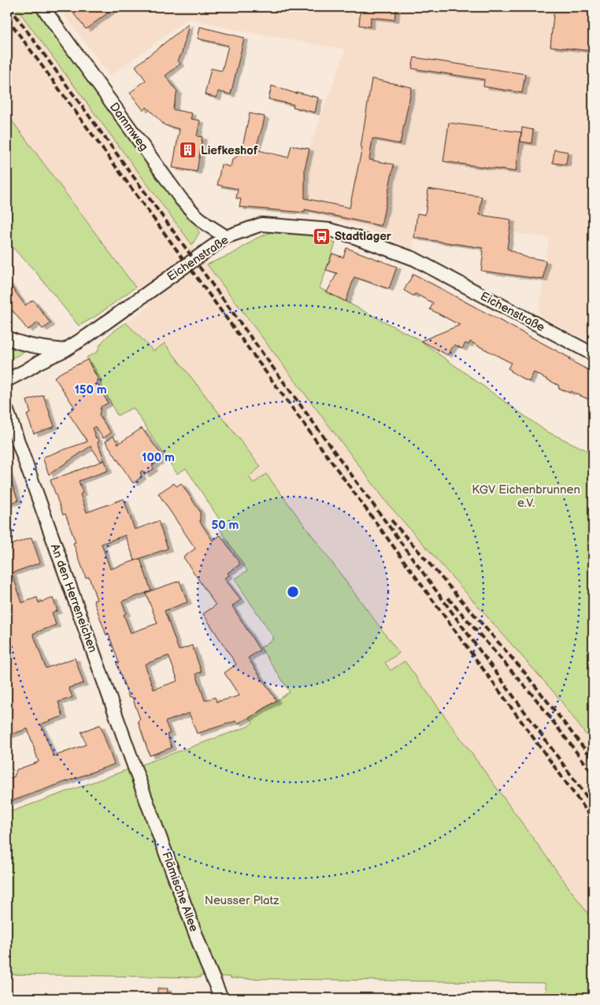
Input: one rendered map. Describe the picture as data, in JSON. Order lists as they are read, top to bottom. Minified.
{"streets":{"street":["Dammweg","Eichenstraße","An den Herreneichen","Flämische Allee"]},"crossings":[["Dammweg","Eichenstraße"],["An den Herreneichen","Flämische Allee"]],"parks":["KGV Eichenbrunnen e.V.","Neusser Platz"],"places":{"building":["Liefkeshof"],"bus stop":["Stadtlager"]},"rings":["150 m","100 m","50 m"]}
